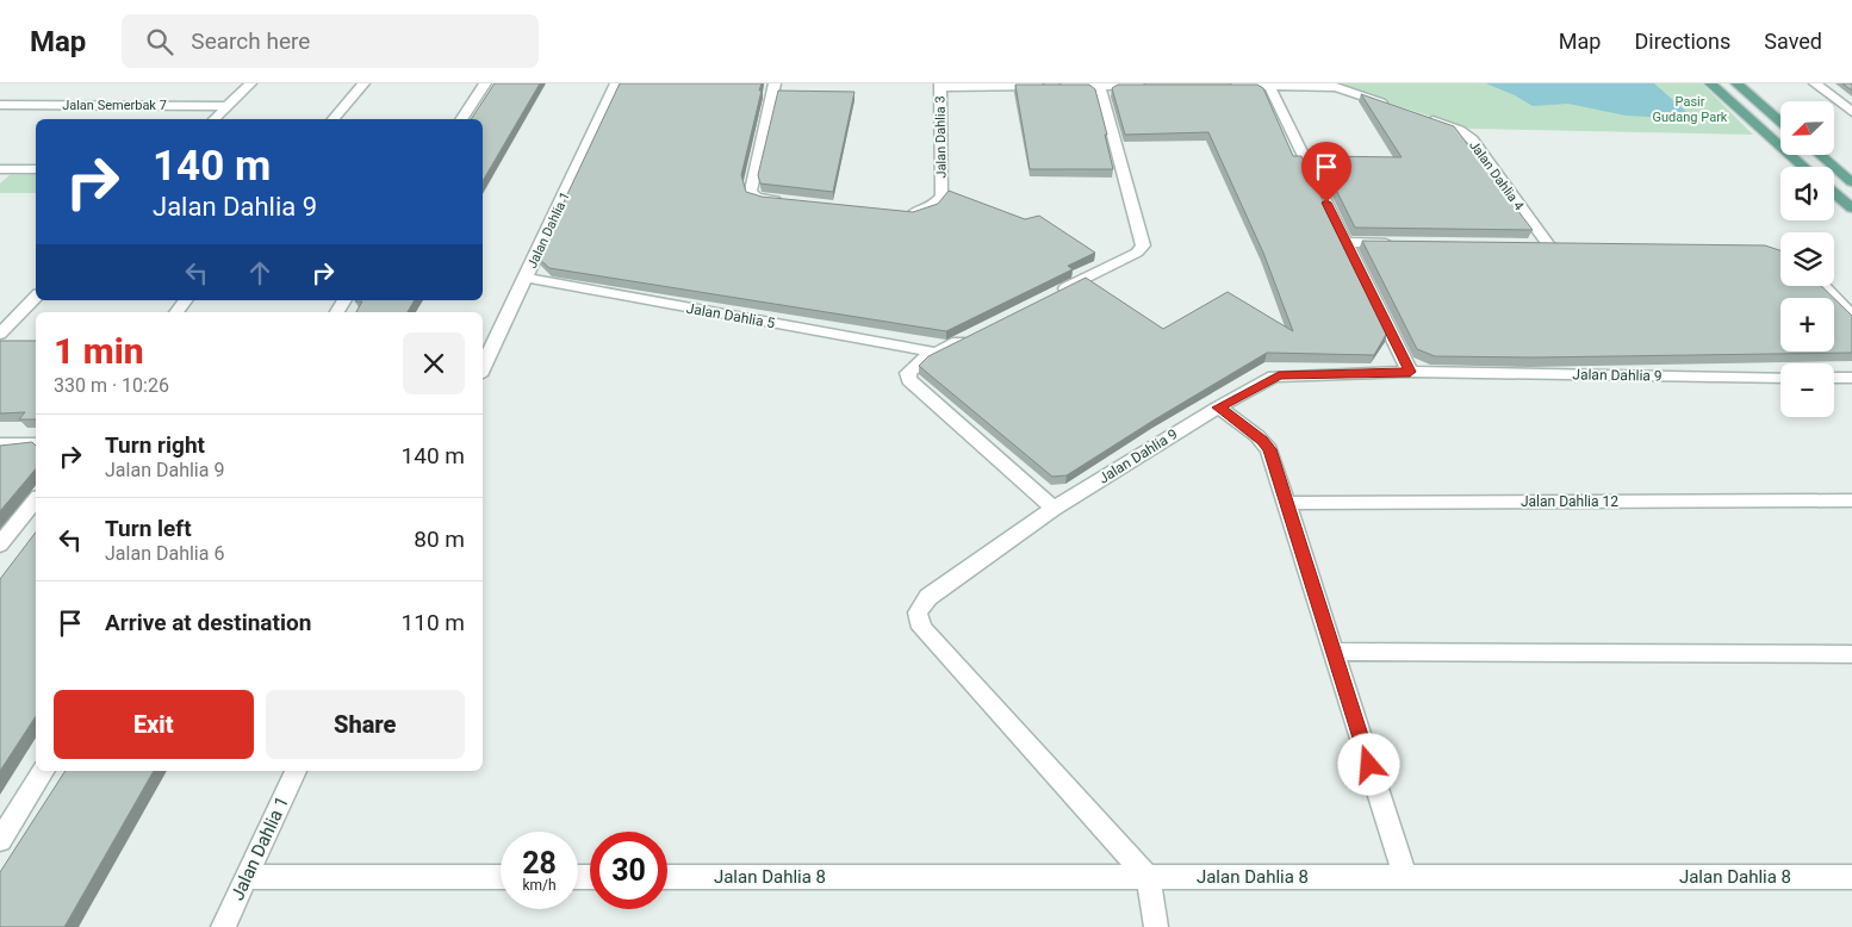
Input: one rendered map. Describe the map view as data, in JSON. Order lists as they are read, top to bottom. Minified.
{"streets":{"street":["Jalan Semerbak 7","Jalan Dahlia 3","Jalan Dahlia 4","Jalan Dahlia 1","Jalan Dahlia 5","Jalan Dahlia 9","Jalan Dahlia 12","Jalan Dahlia 8"]},"crossings":[["Jalan Dahlia 1","Jalan Dahlia 5"],["Jalan Dahlia 9","Jalan Dahlia 8"]],"parks":["Pasir Gudang Park"],"north":"bottom left","page":{"header":"Map","search":"Search here","nav":["Map","Directions","Saved"],"map_buttons":["+","−"],"turn":["140 m","Jalan Dahlia 9"],"heading":["1 min","330 m · 10:26"],"list":[{"name":"Turn right","note":"Jalan Dahlia 9","value":"140 m"},{"name":"Turn left","note":"Jalan Dahlia 6","value":"80 m"},{"name":"Arrive at destination","value":"110 m"}],"buttons":["Exit","Share"],"speed":"28 km/h","limit":"30"}}
